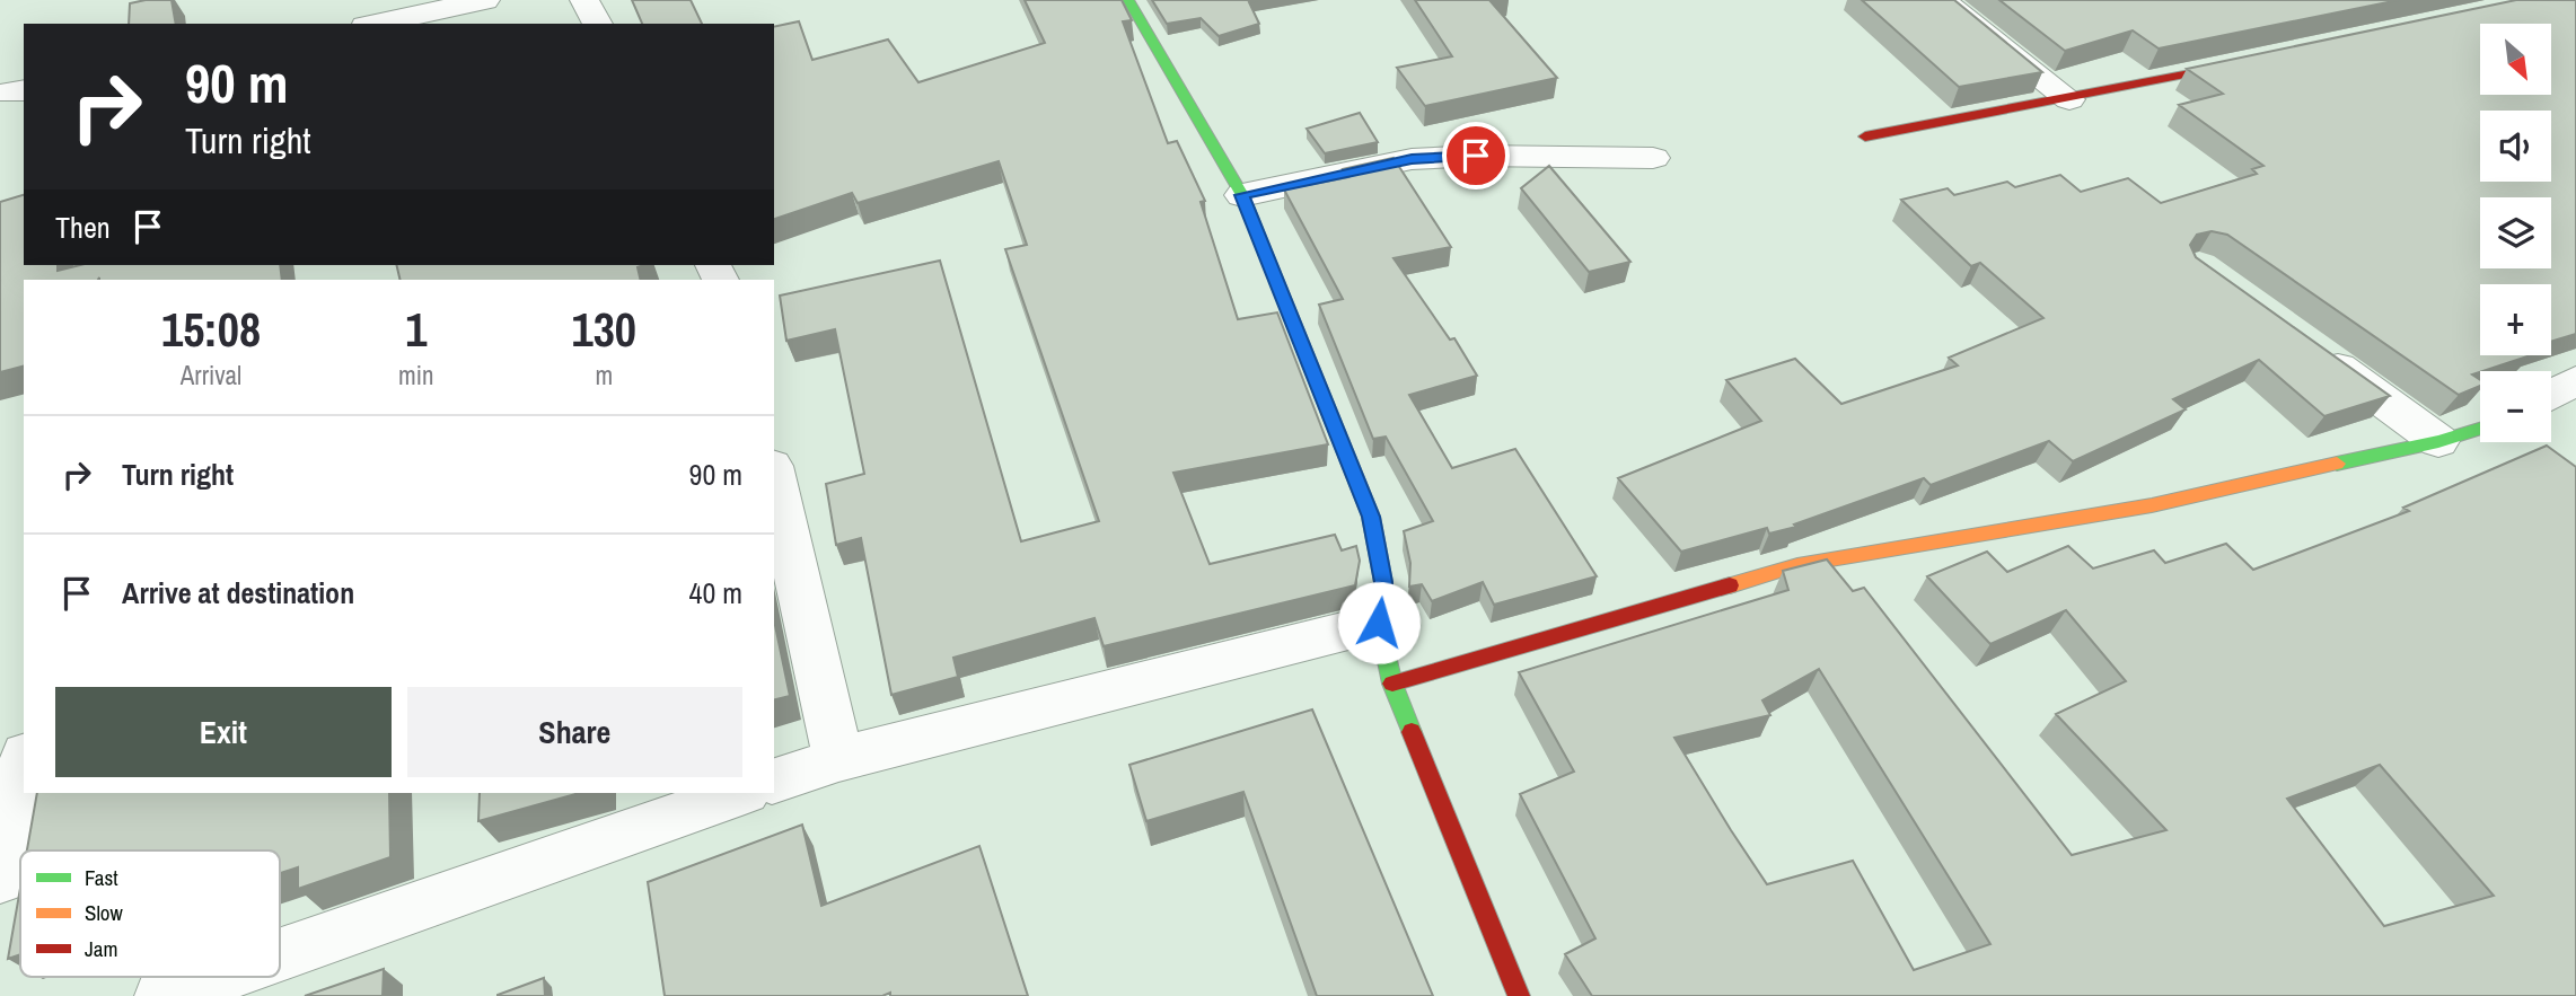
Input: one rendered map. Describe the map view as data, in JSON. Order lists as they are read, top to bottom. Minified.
{"legend":["Fast","Slow","Jam"],"north":"bottom right","page":{"map_buttons":["+","−"],"turn":["90 m","Turn right"],"then":"Then","eta":["15:08","Arrival","1","min","130","m"],"list":[{"name":"Turn right","value":"90 m"},{"name":"Arrive at destination","value":"40 m"}],"buttons":["Exit","Share"]}}
